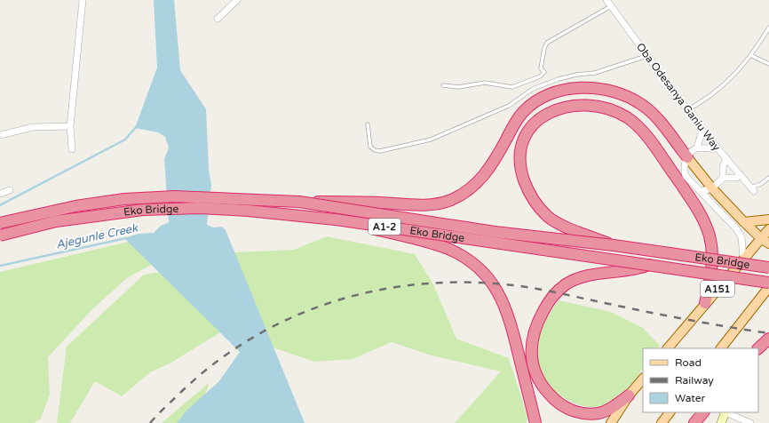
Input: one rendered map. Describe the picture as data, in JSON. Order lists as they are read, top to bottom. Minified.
{"streets":{"highway":["Eko Bridge","A1-2"],"main road":["A151"],"street":["Oba Odesanya Ganiu Way"]},"water":["Ajegunle Creek"],"legend":["Road","Railway","Water"]}
